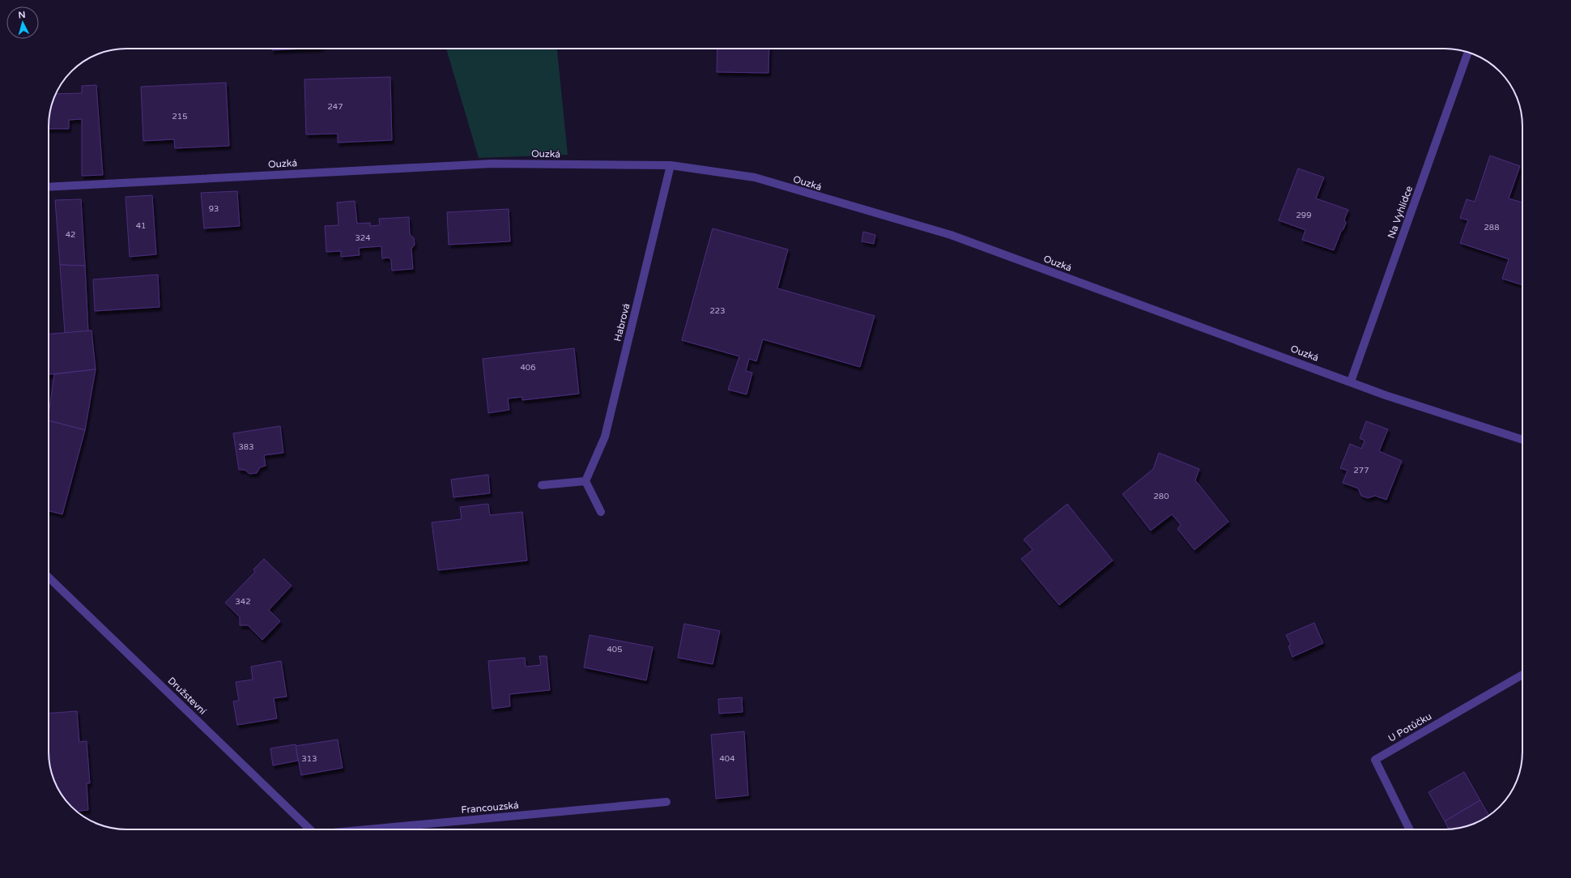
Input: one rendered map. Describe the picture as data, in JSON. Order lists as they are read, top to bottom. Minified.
{"streets":{"street":["Ouzká","Na Vyhlídce","Habrová","Družstevní","U Potůčku","Francouzská"]},"crossings":[["Ouzká","Na Vyhlídce"],["Ouzká","Habrová"]],"house_numbers":["247","215","93","299","41","288","42","324","223","406","383","277","280","342","405","313","404"],"north":"top"}
